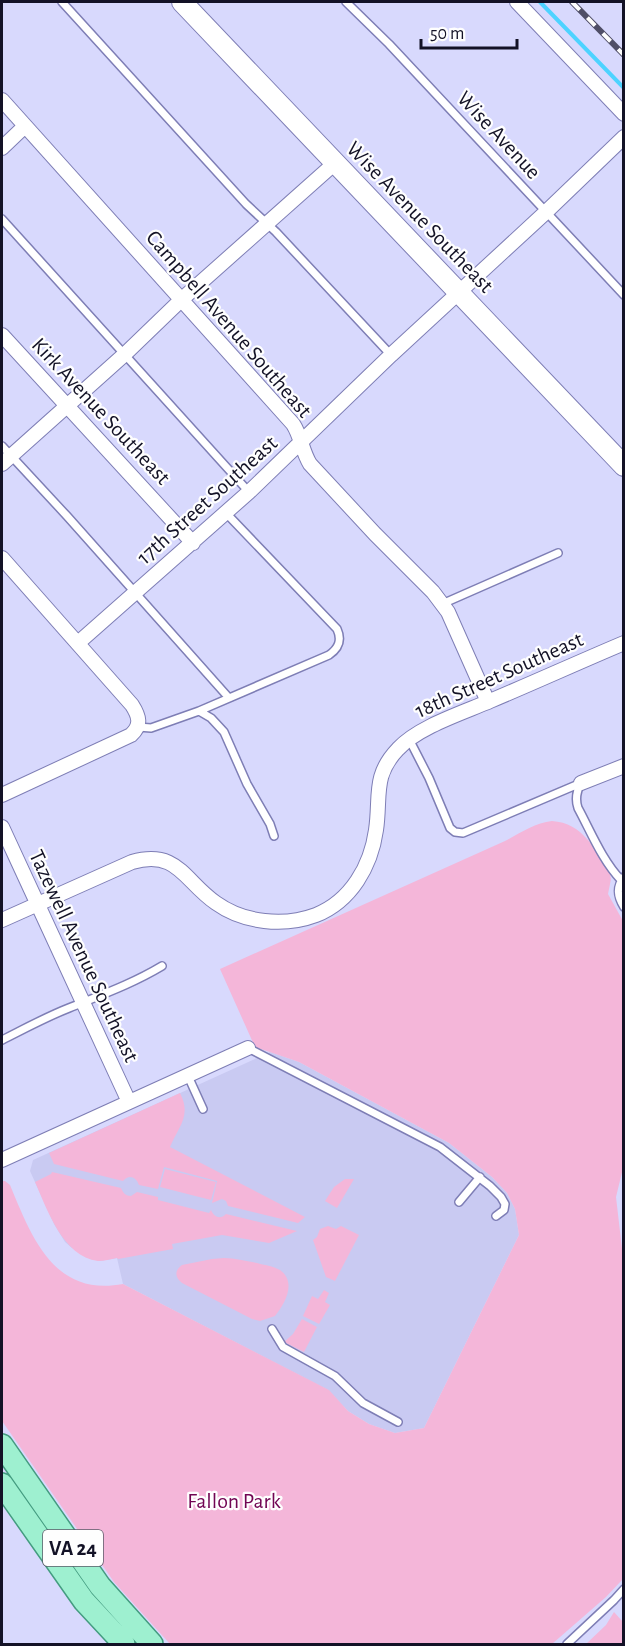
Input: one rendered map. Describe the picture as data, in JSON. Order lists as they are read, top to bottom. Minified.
{"streets":{"main road":["VA 24"],"street":["Wise Avenue Southeast","Campbell Avenue Southeast","Kirk Avenue Southeast","17th Street Southeast","18th Street Southeast","Tazewell Avenue Southeast"],"lane":["Wise Avenue"]},"crossings":[["Wise Avenue","17th Street Southeast"],["Wise Avenue Southeast","17th Street Southeast"],["Campbell Avenue Southeast","17th Street Southeast"],["Campbell Avenue Southeast","18th Street Southeast"],["Kirk Avenue Southeast","17th Street Southeast"],["18th Street Southeast","Tazewell Avenue Southeast"]],"parks":["Fallon Park"],"scale_bar":"50 m"}
